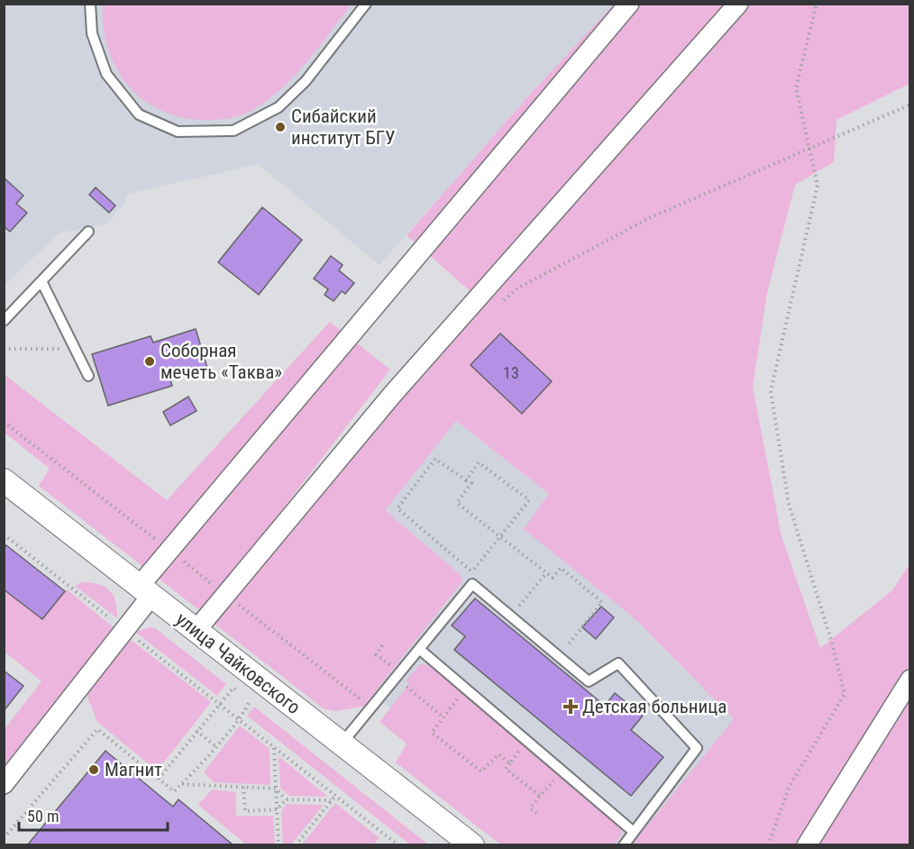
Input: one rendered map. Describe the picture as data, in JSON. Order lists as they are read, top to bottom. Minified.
{"streets":{"street":["улица Чайковского"]},"places":{"other":["Сибайский институт БГУ","Соборная мечеть «Таква»","Магнит"],"health":["Детская больница"]},"house_numbers":["13"],"scale_bar":"50 m"}
